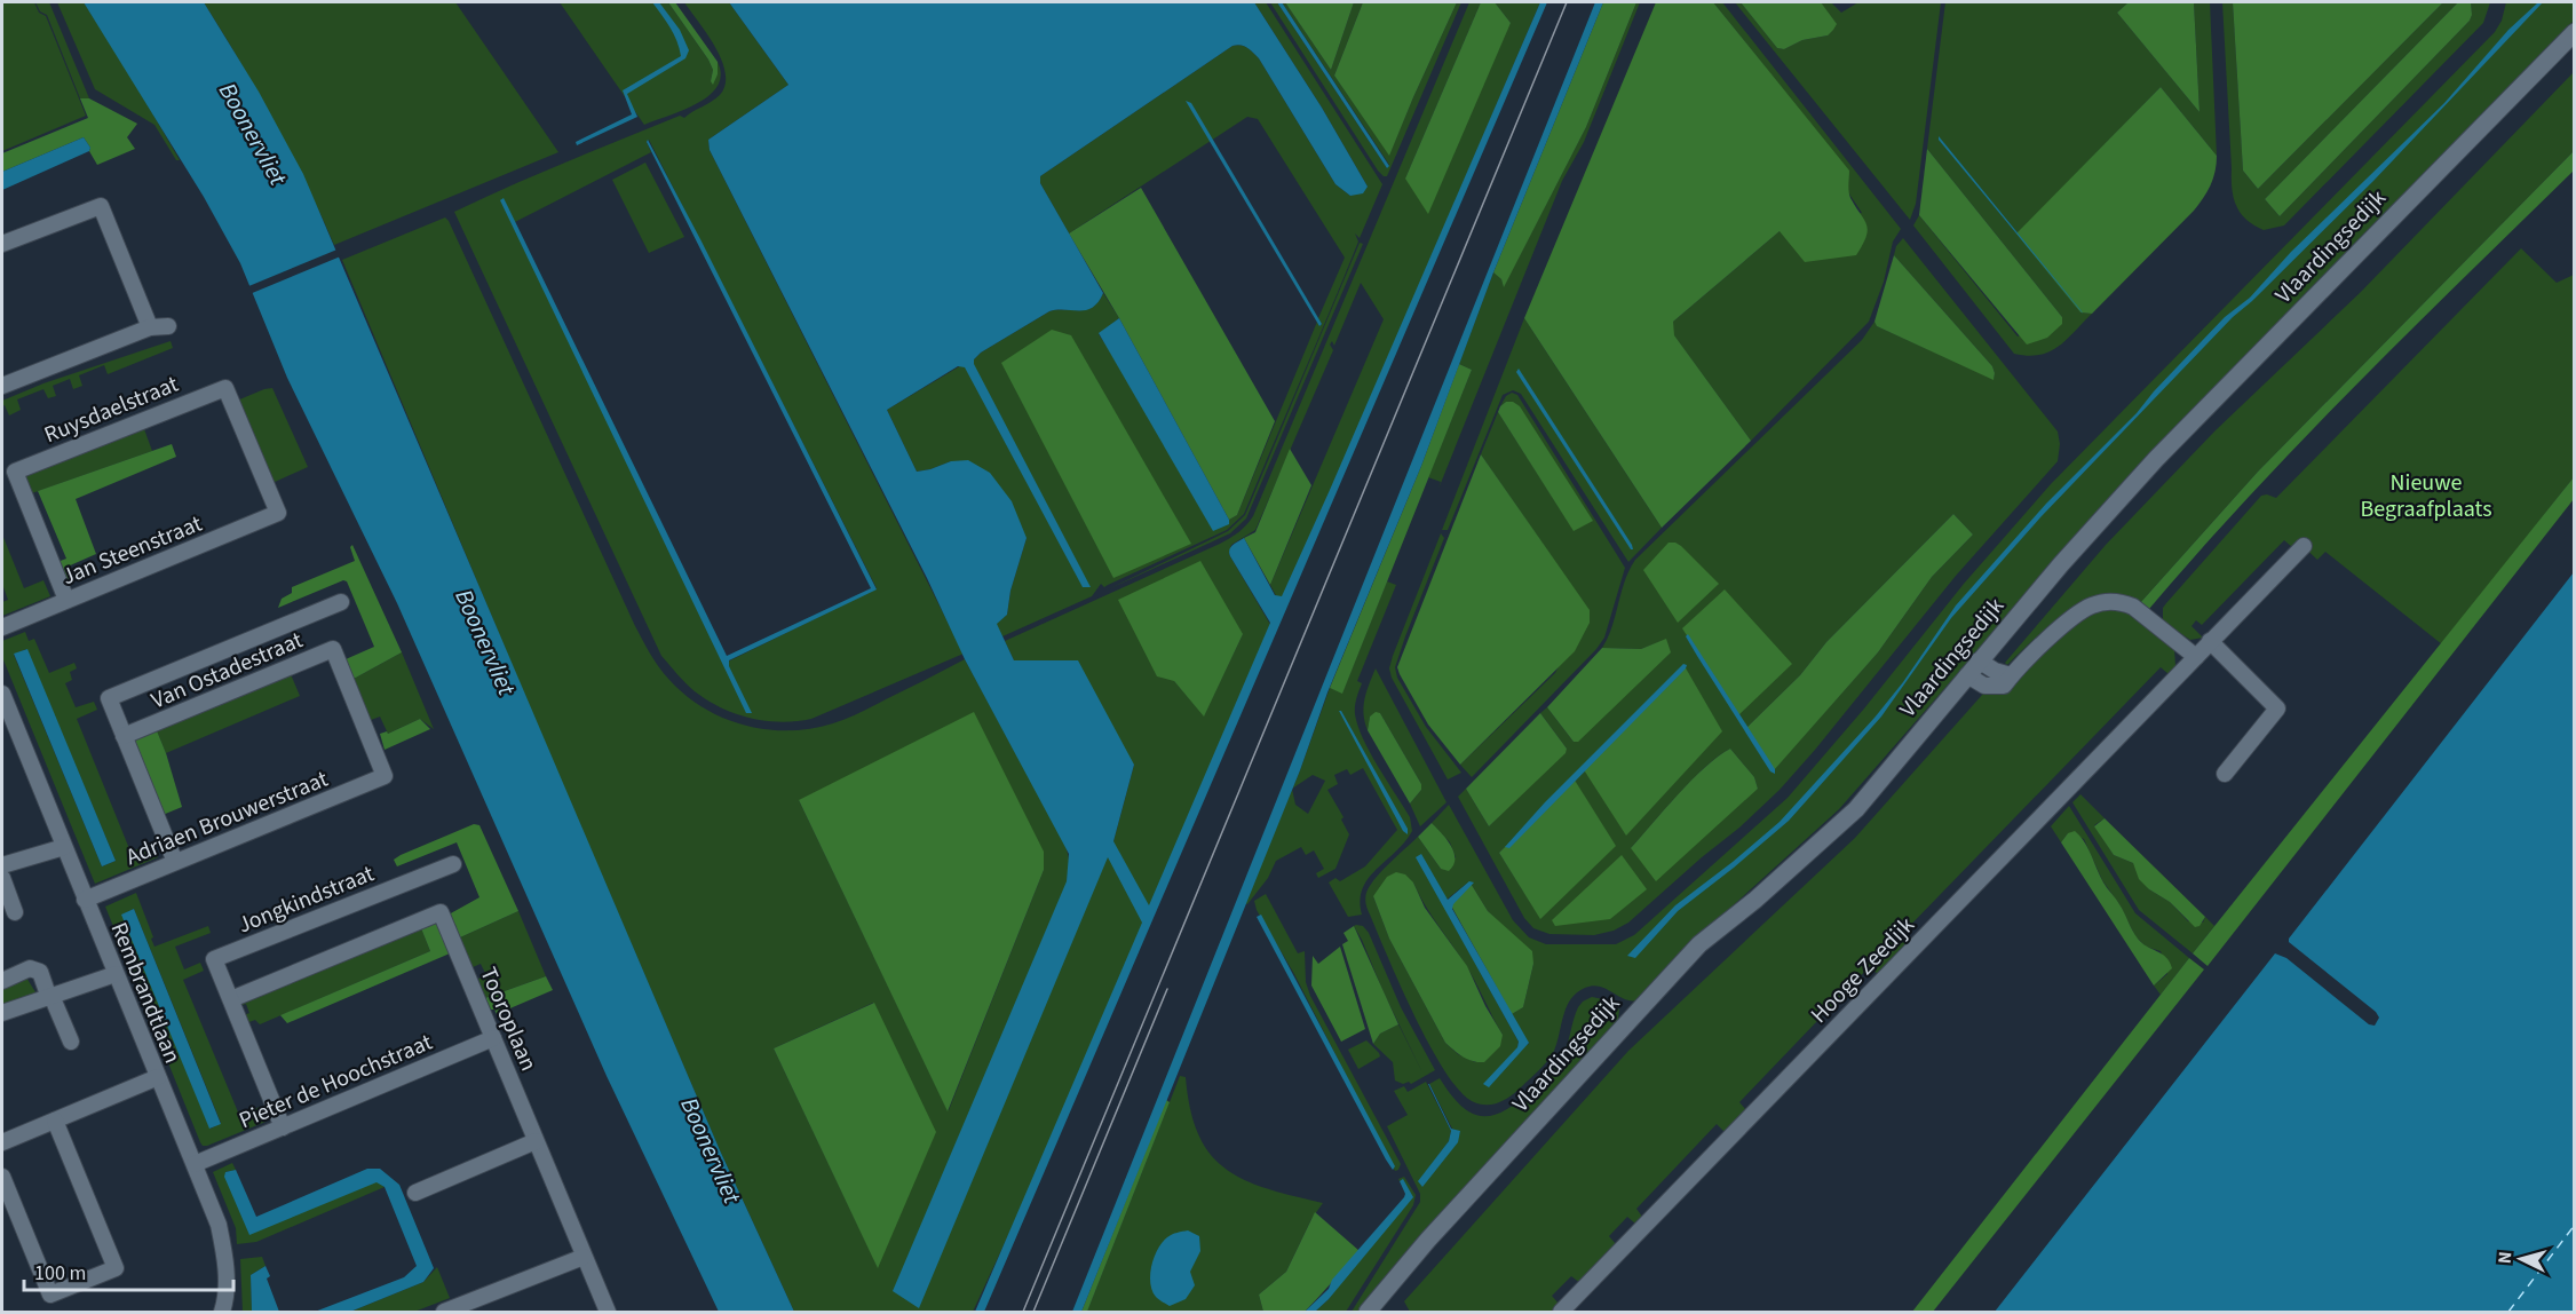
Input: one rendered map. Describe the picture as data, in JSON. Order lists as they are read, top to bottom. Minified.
{"streets":{"street":["Vlaardingsedijk","Ruysdaelstraat","Jan Steenstraat","Van Ostadestraat","Adriaen Brouwerstraat","Jongkindstraat","Hooge Zeedijk","Rembrandtlaan","Tooroplaan","Pieter de Hoochstraat"]},"crossings":[["Ruysdaelstraat","Jan Steenstraat"],["Van Ostadestraat","Adriaen Brouwerstraat"],["Adriaen Brouwerstraat","Rembrandtlaan"],["Jongkindstraat","Tooroplaan"],["Jongkindstraat","Pieter de Hoochstraat"],["Rembrandtlaan","Pieter de Hoochstraat"],["Tooroplaan","Pieter de Hoochstraat"]],"water":["Boonervliet"],"parks":["Nieuwe Begraafplaats"],"scale_bar":"100 m","north":"left"}
